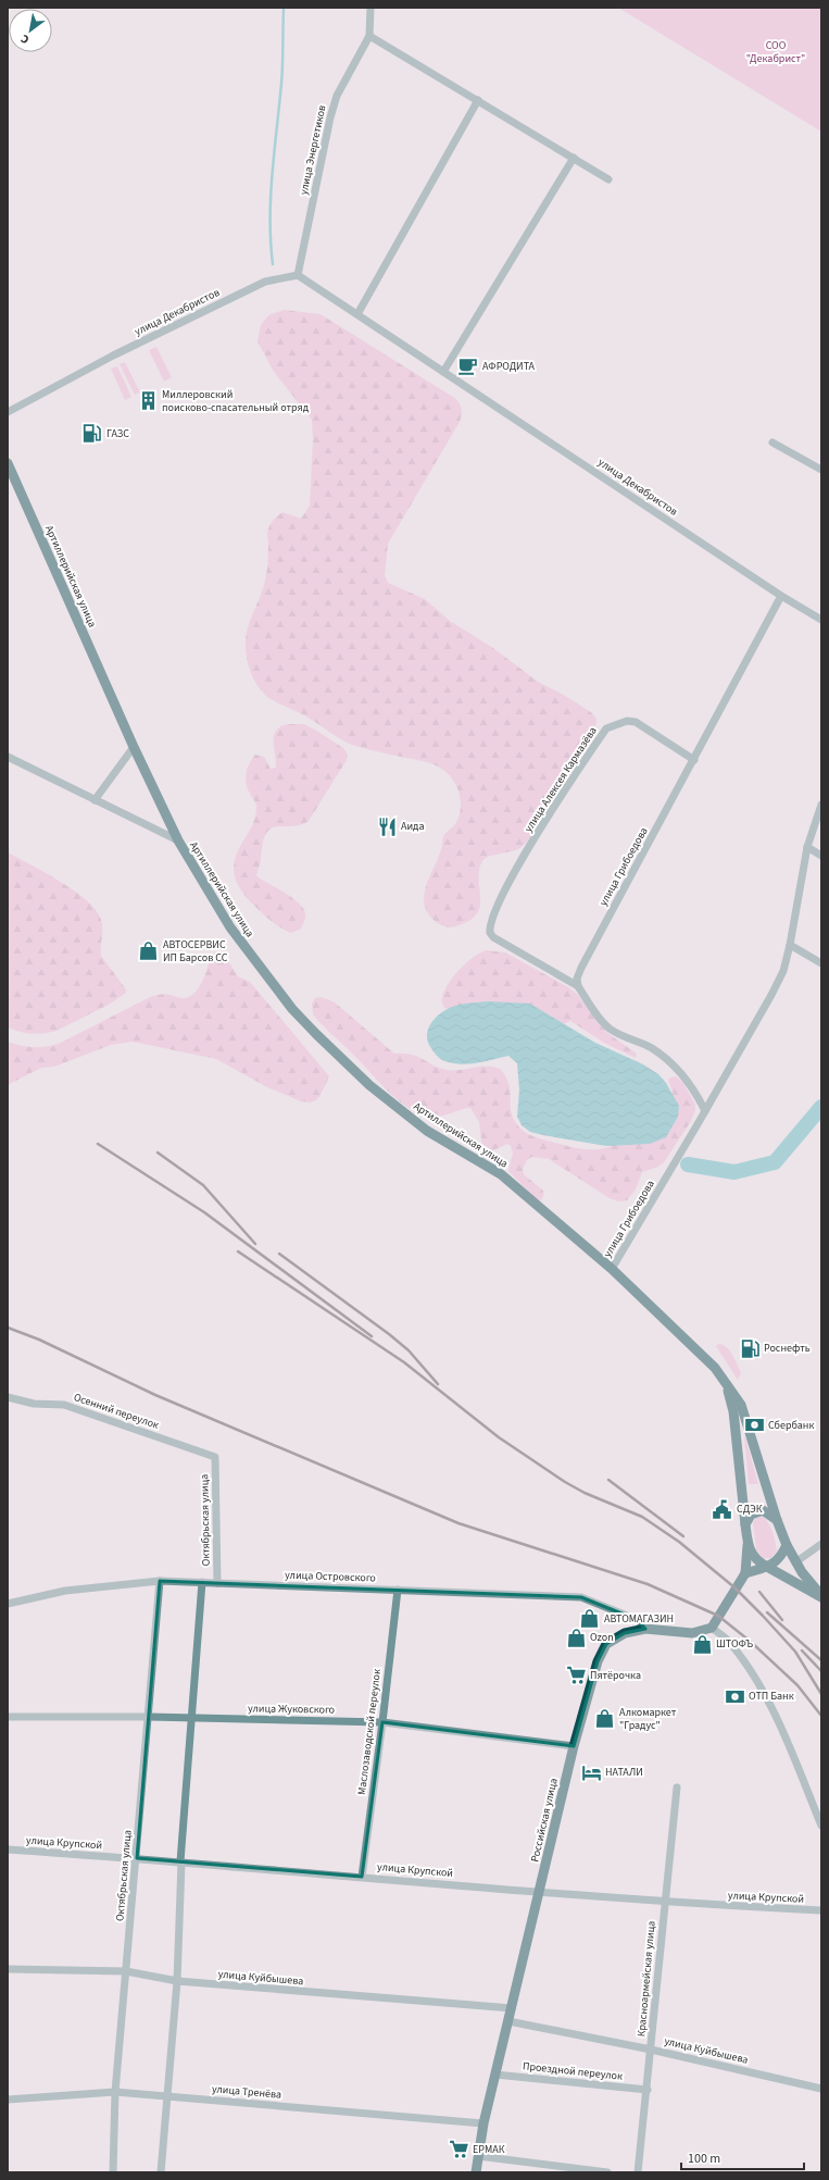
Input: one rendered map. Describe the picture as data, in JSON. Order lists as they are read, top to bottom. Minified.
{"streets":{"main road":["Артиллерийская улица","Российская улица"],"street":["улица Энергетиков","улица Декабристов","улица Алексея Кармазёва","улица Грибоедова","Осенний переулок","Октябрьская улица","улица Островского","улица Жуковского","Маслозаводской переулок","улица Крупской","улица Куйбышева","Красноармейская улица","Проездной переулок","улица Тренёва"]},"crossings":[["улица Энергетиков","улица Декабристов"],["улица Декабристов","улица Грибоедова"],["Артиллерийская улица","улица Грибоедова"],["улица Алексея Кармазёва","улица Грибоедова"],["Осенний переулок","Октябрьская улица"],["Октябрьская улица","улица Островского"],["Октябрьская улица","улица Жуковского"],["Октябрьская улица","улица Крупской"],["Октябрьская улица","улица Куйбышева"],["Октябрьская улица","улица Тренёва"],["улица Островского","Маслозаводской переулок"],["улица Островского","Российская улица"],["улица Жуковского","Маслозаводской переулок"],["улица Жуковского","Российская улица"],["Маслозаводской переулок","улица Крупской"],["Российская улица","улица Крупской"],["Российская улица","улица Куйбышева"],["Российская улица","Проездной переулок"],["Российская улица","улица Тренёва"],["улица Крупской","Красноармейская улица"],["улица Куйбышева","Красноармейская улица"],["Красноармейская улица","Проездной переулок"]],"parks":["СОО \"Декабрист\""],"places":{"cafe":["АФРОДИТА"],"building":["Миллеровский поисково-спасательный отряд"],"fuel station":["ГАЗС","Роснефть"],"restaurant":["Аида"],"shop":["АВТОСЕРВИС ИП Барсов СС","АВТОМАГАЗИН","Ozon","ШТОФЪ","Алкомаркет \"Градус\""],"bank":["Сбербанк","ОТП Банк"],"public building":["СДЭК"],"supermarket":["Пятёрочка","ЕРМАК"],"hotel":["НАТАЛИ"]},"scale_bar":"100 m","north":"bottom left"}
